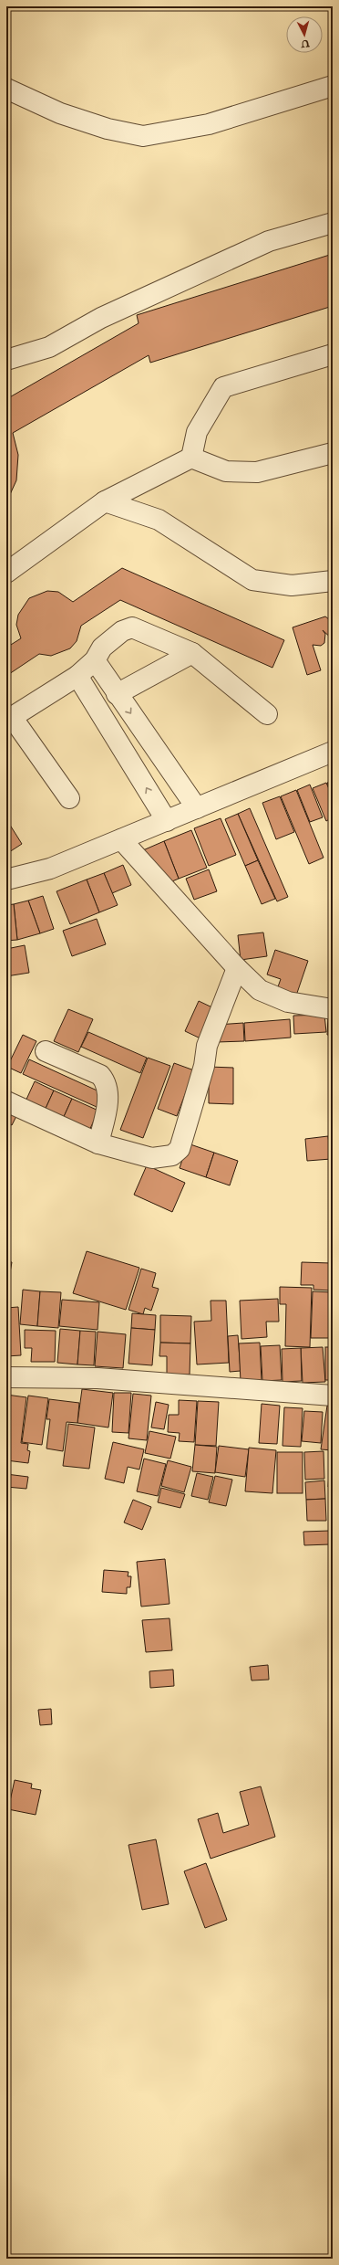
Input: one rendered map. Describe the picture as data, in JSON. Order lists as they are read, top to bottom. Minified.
{"north":"bottom"}
